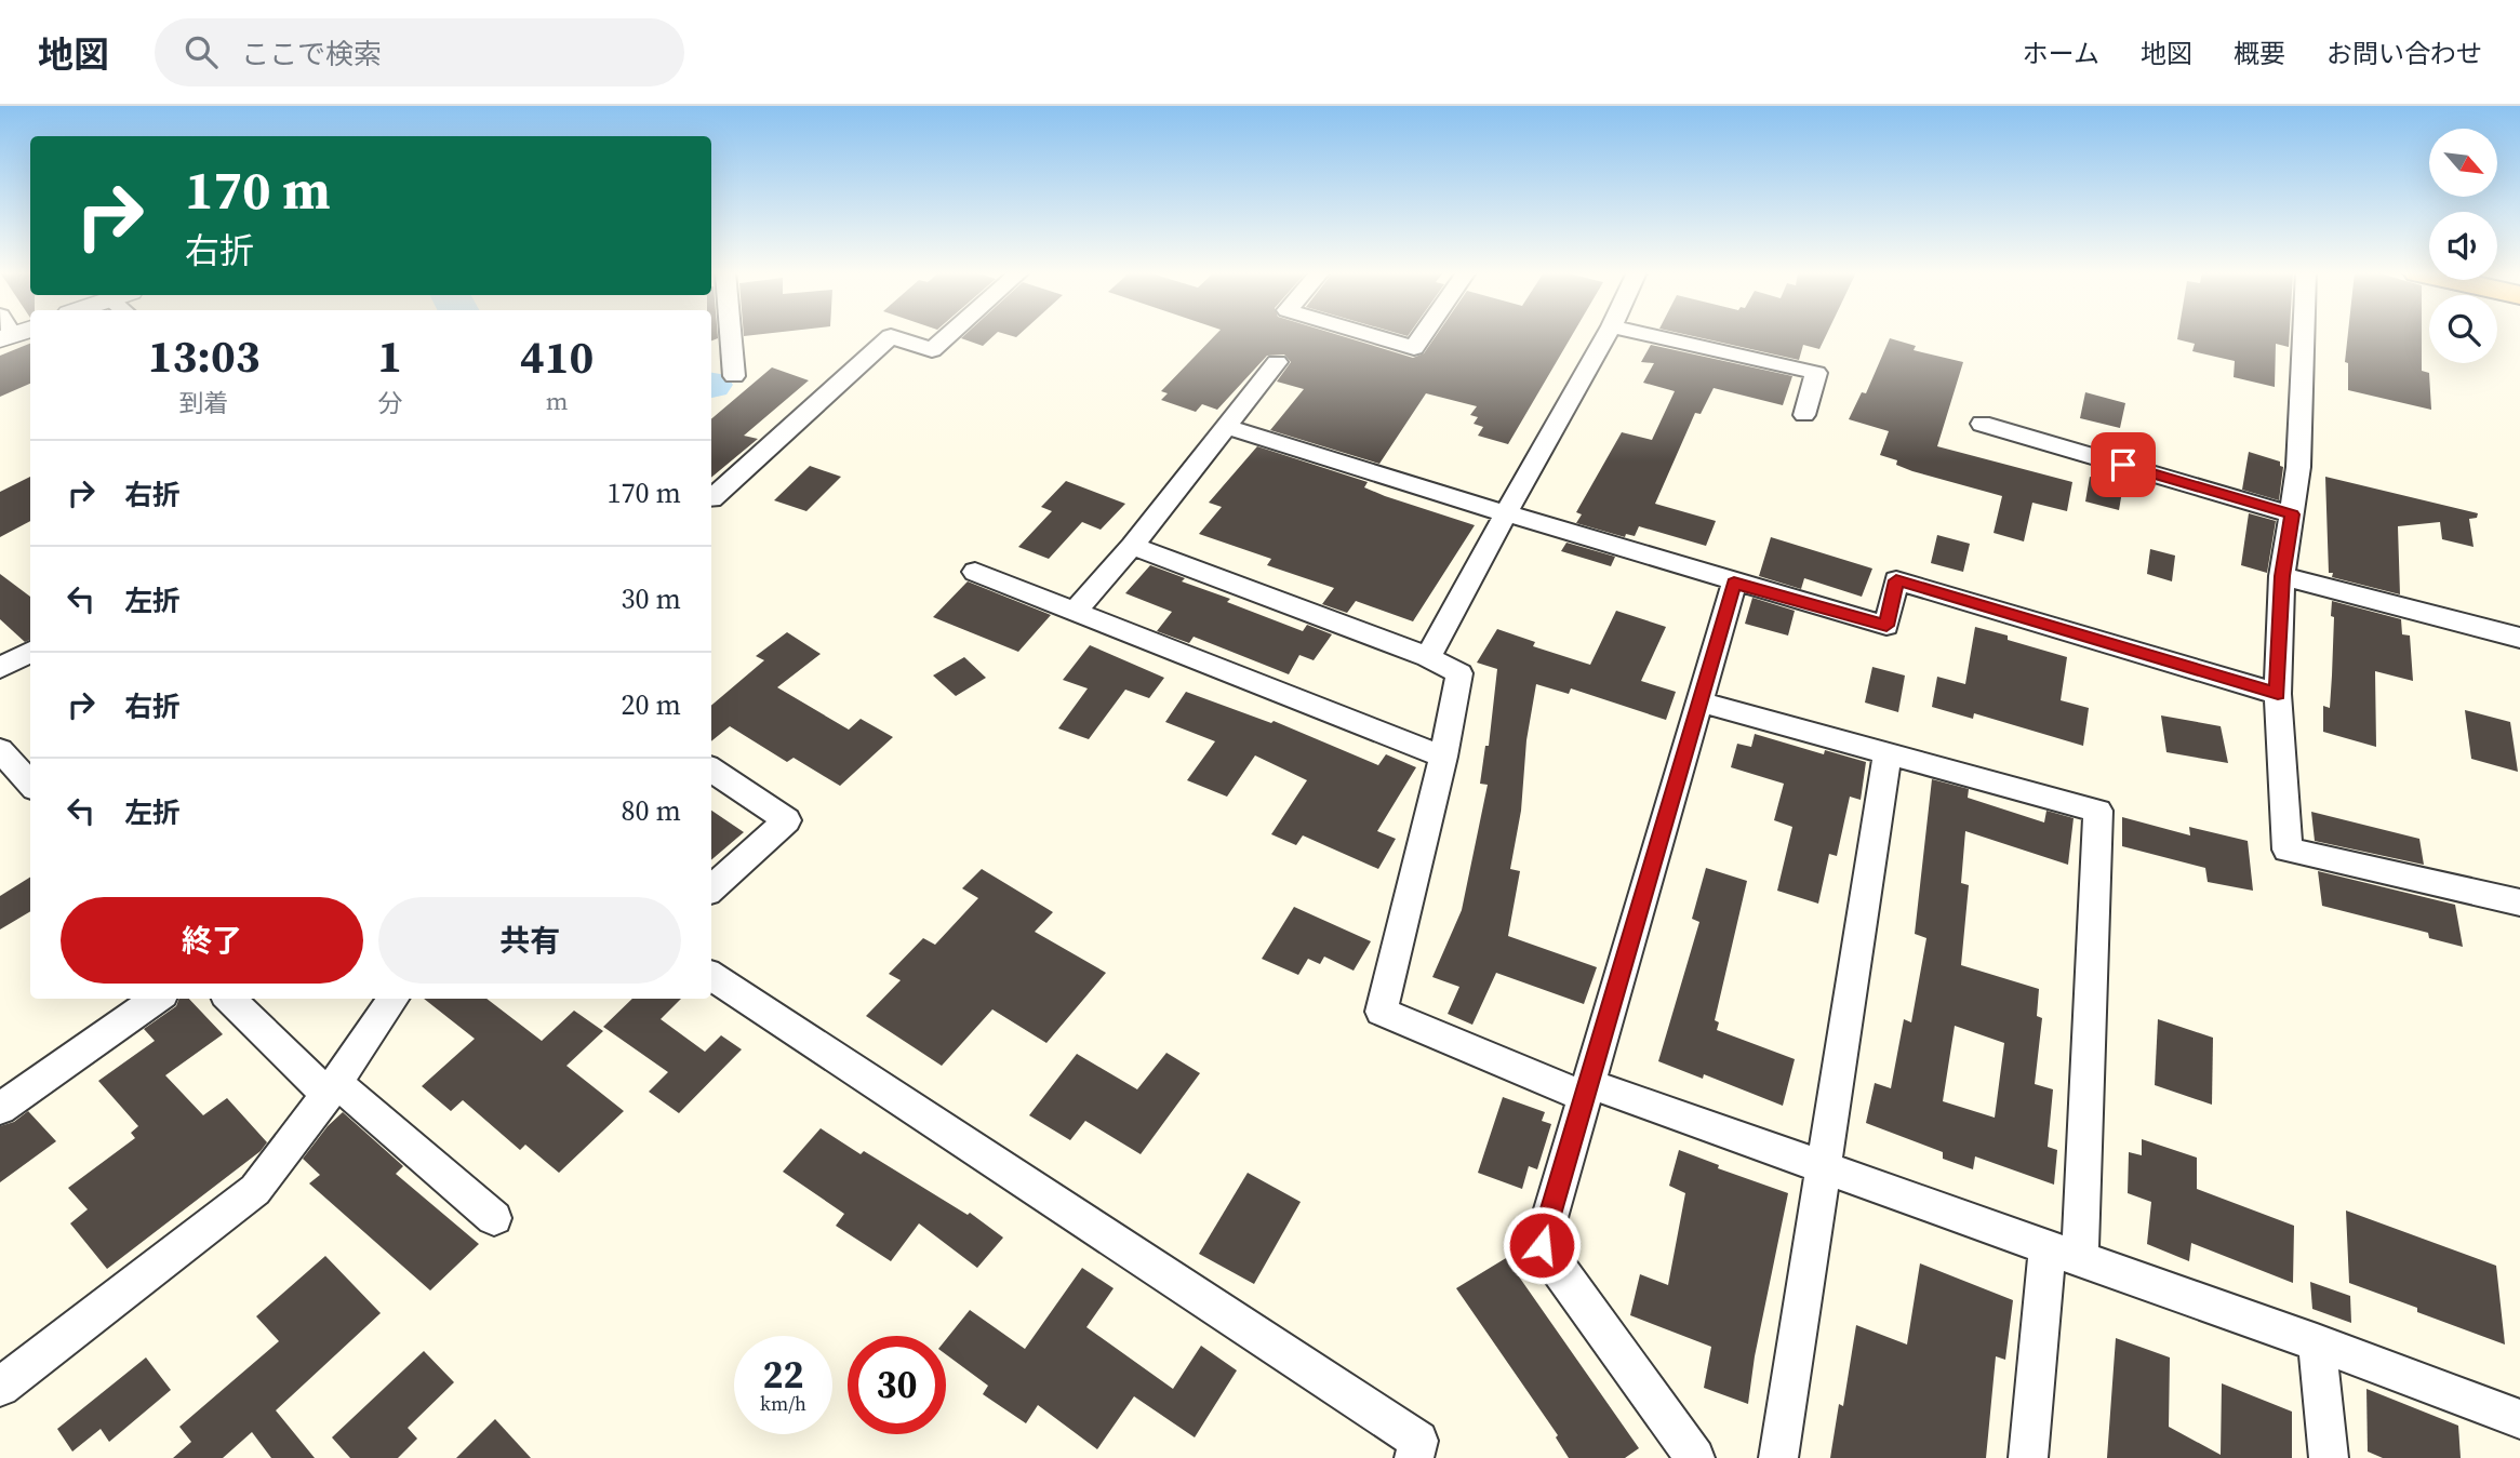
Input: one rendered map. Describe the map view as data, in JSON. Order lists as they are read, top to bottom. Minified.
{"north":"bottom right","page":{"header":"地図","search":"ここで検索","nav":["ホーム","地図","概要","お問い合わせ"],"turn":["170 m","右折"],"eta":["13:03","到着","1","分","410","m"],"list":[{"name":"右折","value":"170 m"},{"name":"左折","value":"30 m"},{"name":"右折","value":"20 m"},{"name":"左折","value":"80 m"}],"buttons":["終了","共有"],"speed":"22 km/h","limit":"30"}}
